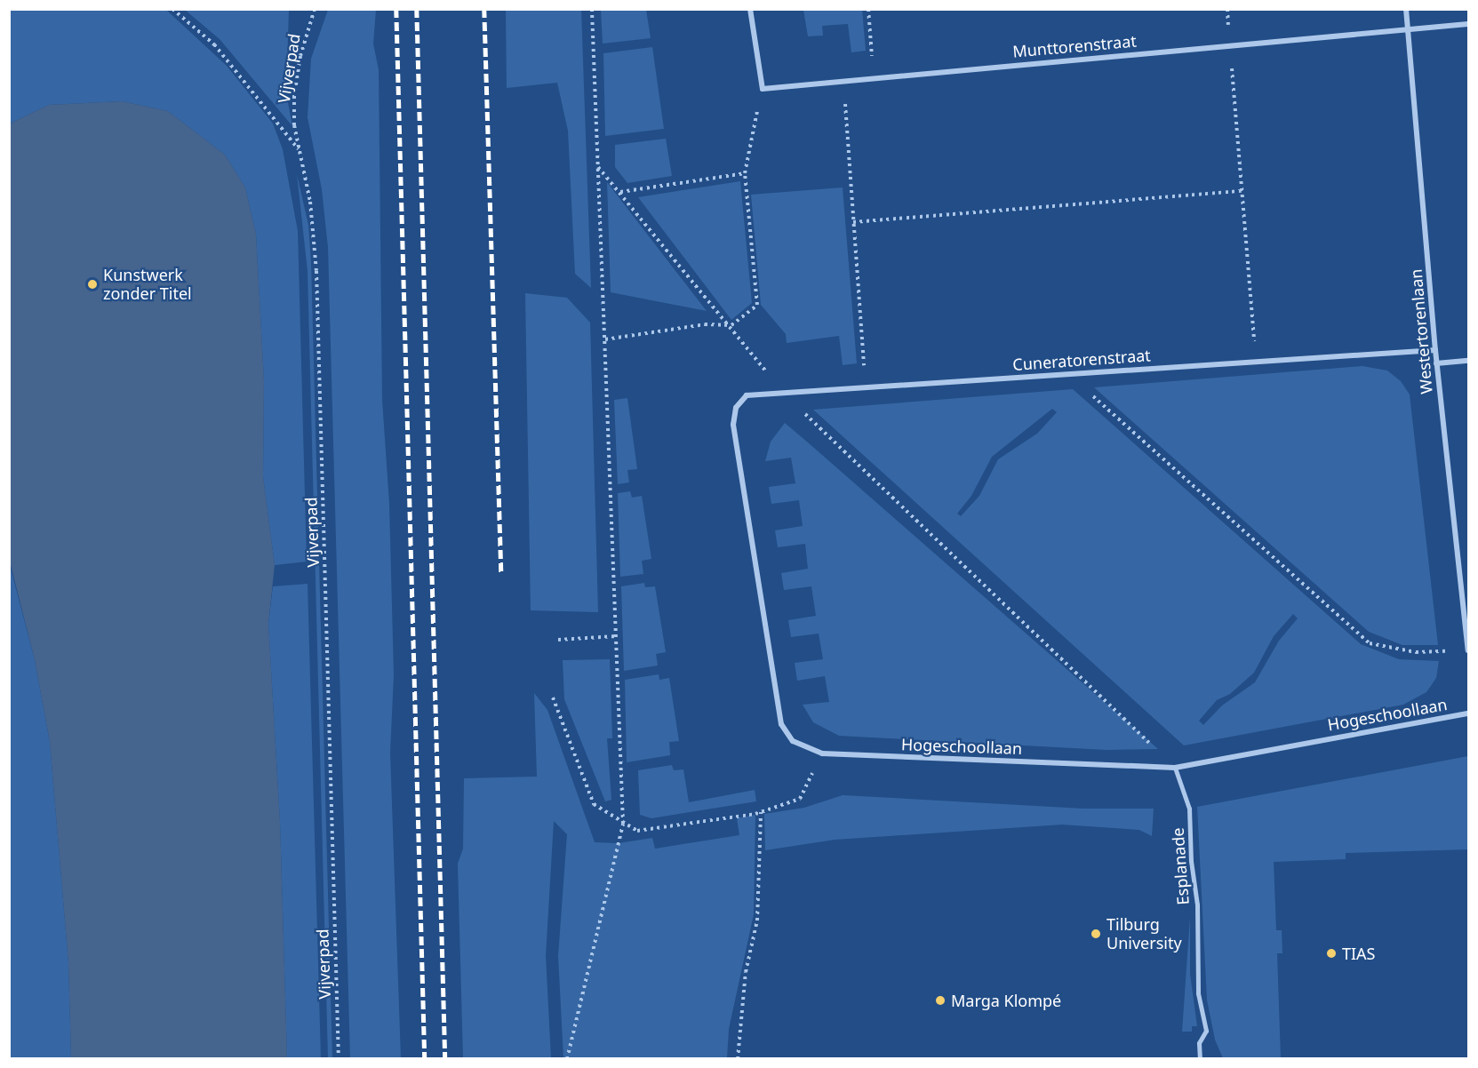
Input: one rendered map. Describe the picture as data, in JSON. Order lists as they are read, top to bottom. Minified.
{"streets":{"street":["Munttorenstraat","Westertorenlaan","Cuneratorenstraat","Hogeschoollaan","Esplanade"],"path":["Vijverpad"]},"crossings":[["Munttorenstraat","Westertorenlaan"],["Westertorenlaan","Cuneratorenstraat"],["Cuneratorenstraat","Hogeschoollaan"],["Hogeschoollaan","Esplanade"]],"places":["Kunstwerk zonder Titel","Tilburg University","TIAS","Marga Klompé"]}
